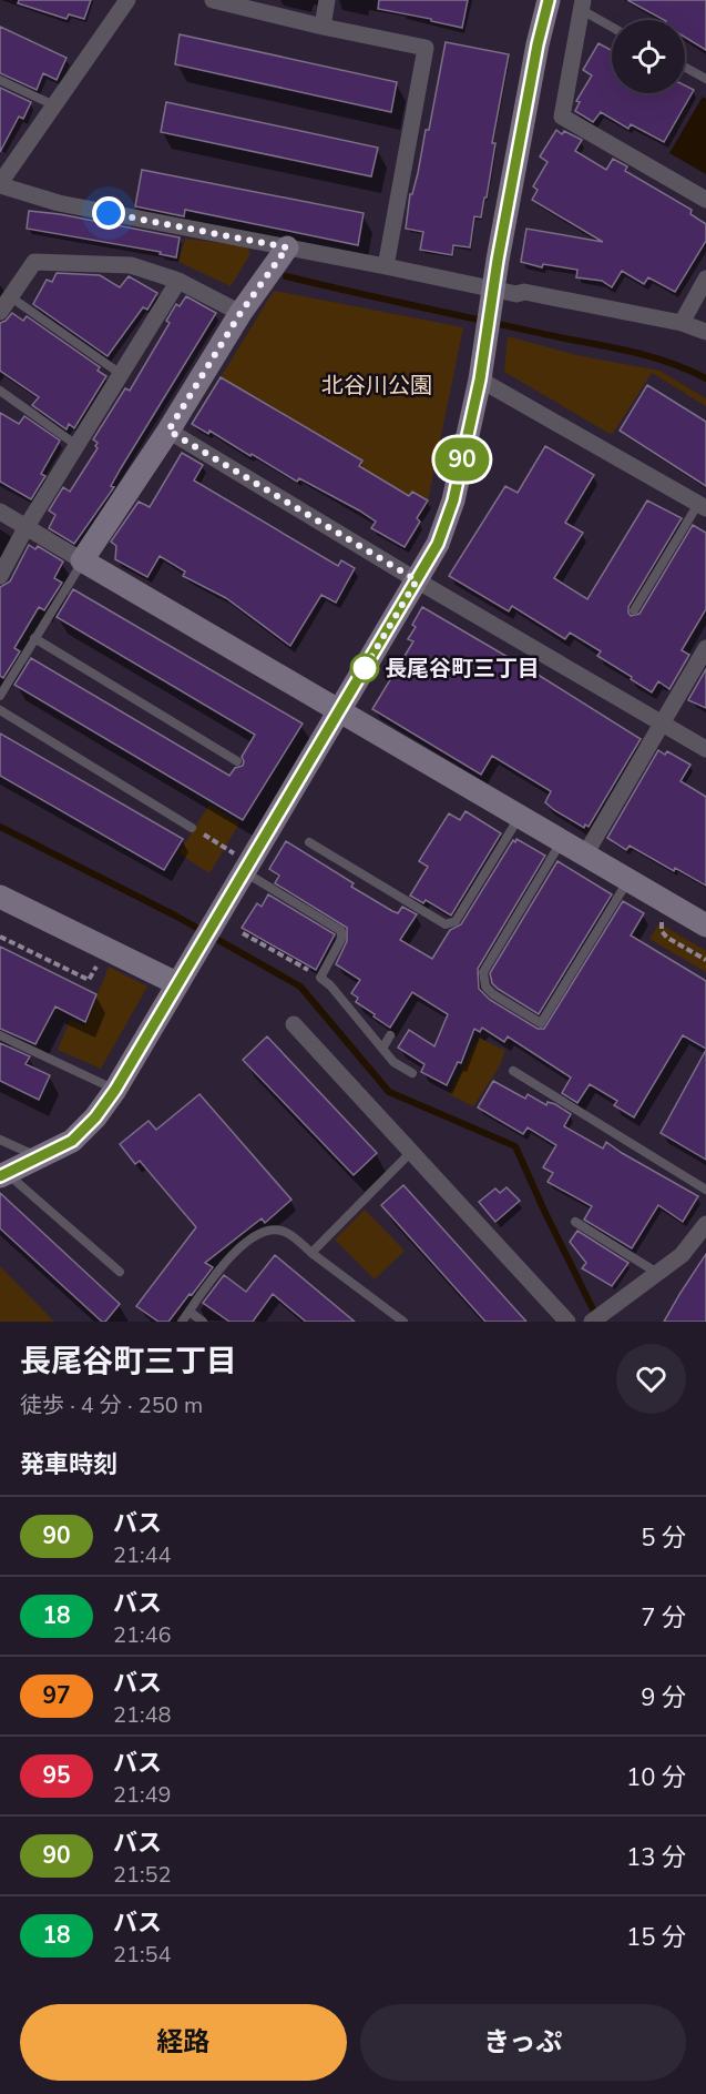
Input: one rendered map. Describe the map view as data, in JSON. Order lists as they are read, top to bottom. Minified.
{"parks":["北谷川公園"],"places":["長尾谷町三丁目"],"lines":["bus line 90"],"page":{"on_map":"90","heading":[["長尾谷町三丁目","徒歩 · 4 分 · 250 m"],"発車時刻"],"list":[{"mark":"90","name":"バス","note":"21:44","value":"5 分"},{"mark":"18","name":"バス","note":"21:46","value":"7 分"},{"mark":"97","name":"バス","note":"21:48","value":"9 分"},{"mark":"95","name":"バス","note":"21:49","value":"10 分"},{"mark":"90","name":"バス","note":"21:52","value":"13 分"},{"mark":"18","name":"バス","note":"21:54","value":"15 分"}],"buttons":["経路","きっぷ"]}}
